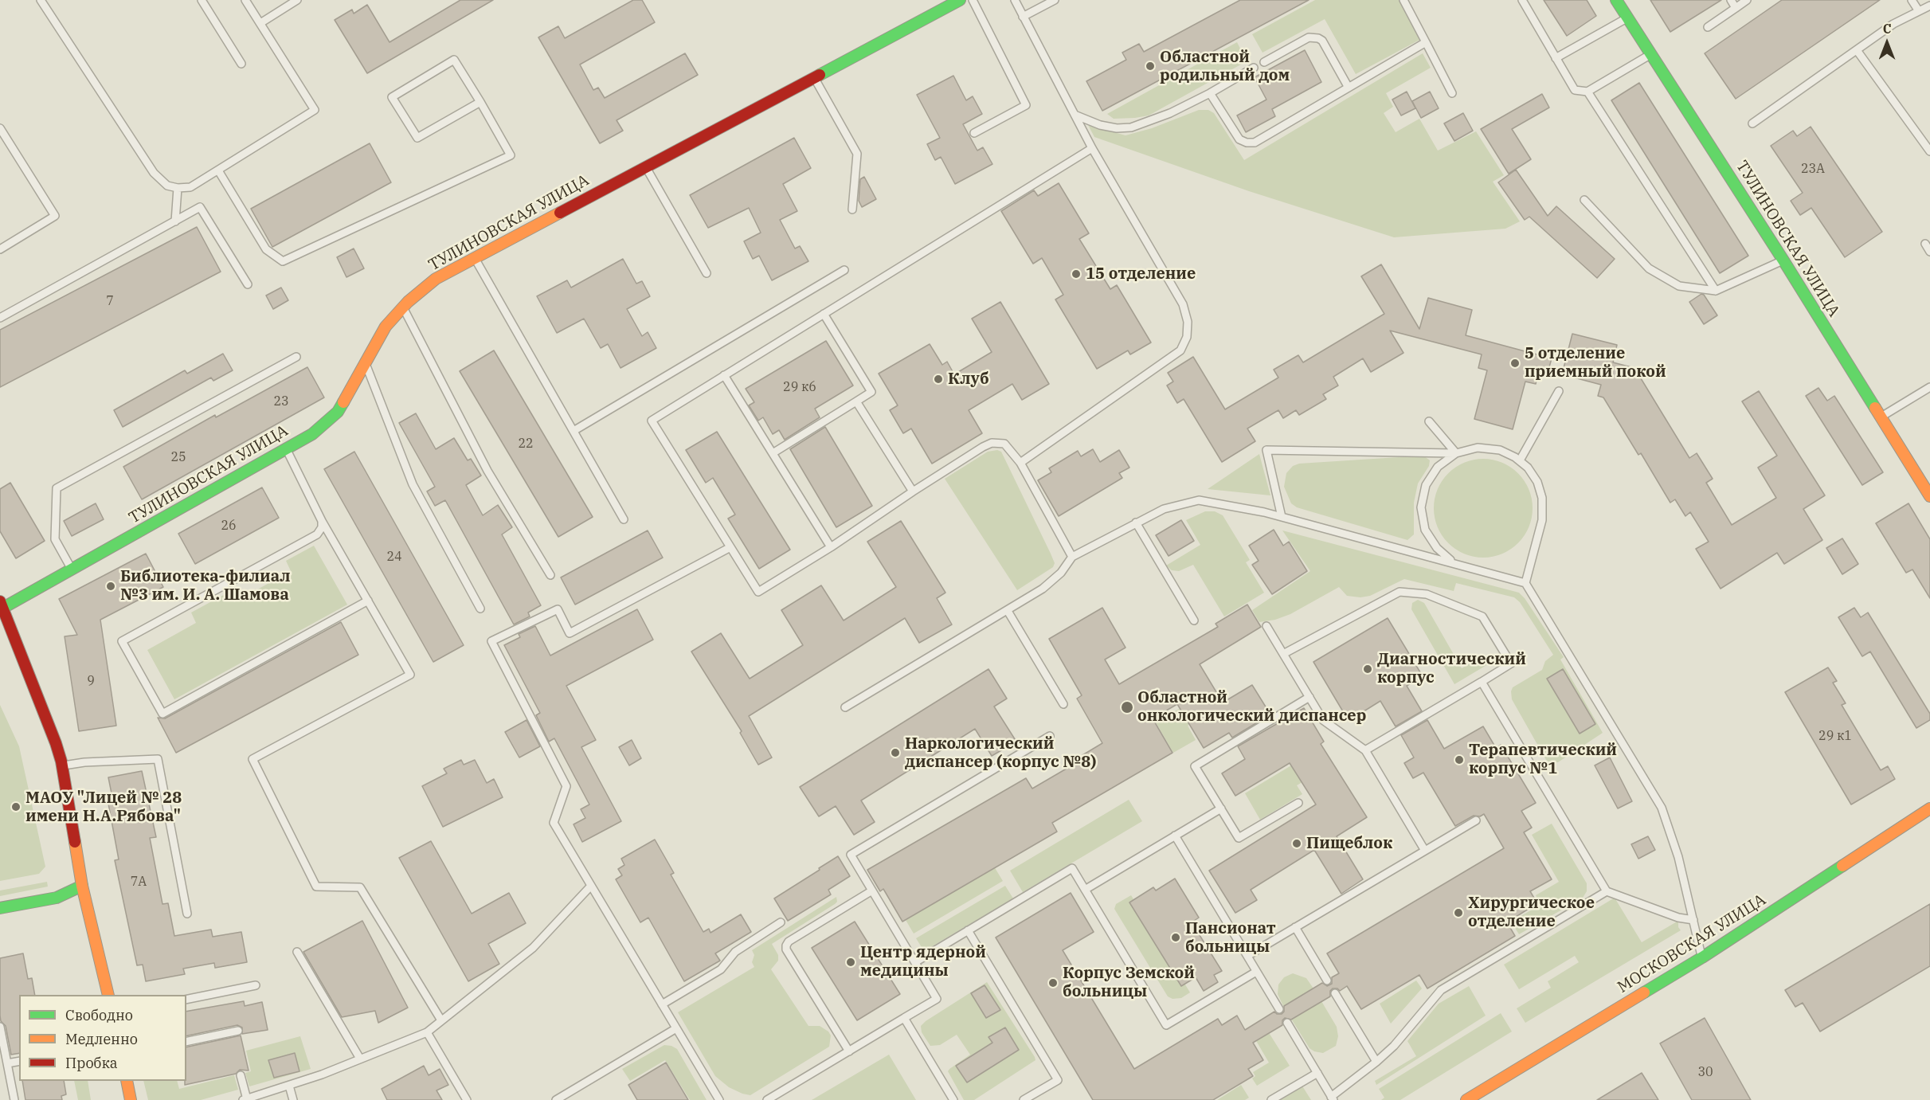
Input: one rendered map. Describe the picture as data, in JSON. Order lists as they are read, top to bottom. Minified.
{"streets":{"street":["ТУЛИНОВСКАЯ УЛИЦА","МОСКОВСКАЯ УЛИЦА"]},"places":["Областной родильный дом","15 отделение","5 отделение приемный покой","Клуб","Библиотека-филиал №3 им. И. А. Шамова","Диагностический корпус","Областной онкологический диспансер","Наркологический диспансер (корпус №8)","Терапевтический корпус №1","МАОУ \"Лицей № 28 имени Н.А.Рябова\"","Пищеблок","Хирургическое отделение","Пансионат больницы","Центр ядерной медицины","Корпус Земской больницы"],"house_numbers":["23А","7","29 к6","23","22","25","26","24","9","29 к1","7А","30"],"legend":["Свободно","Медленно","Пробка"],"north":"top"}
